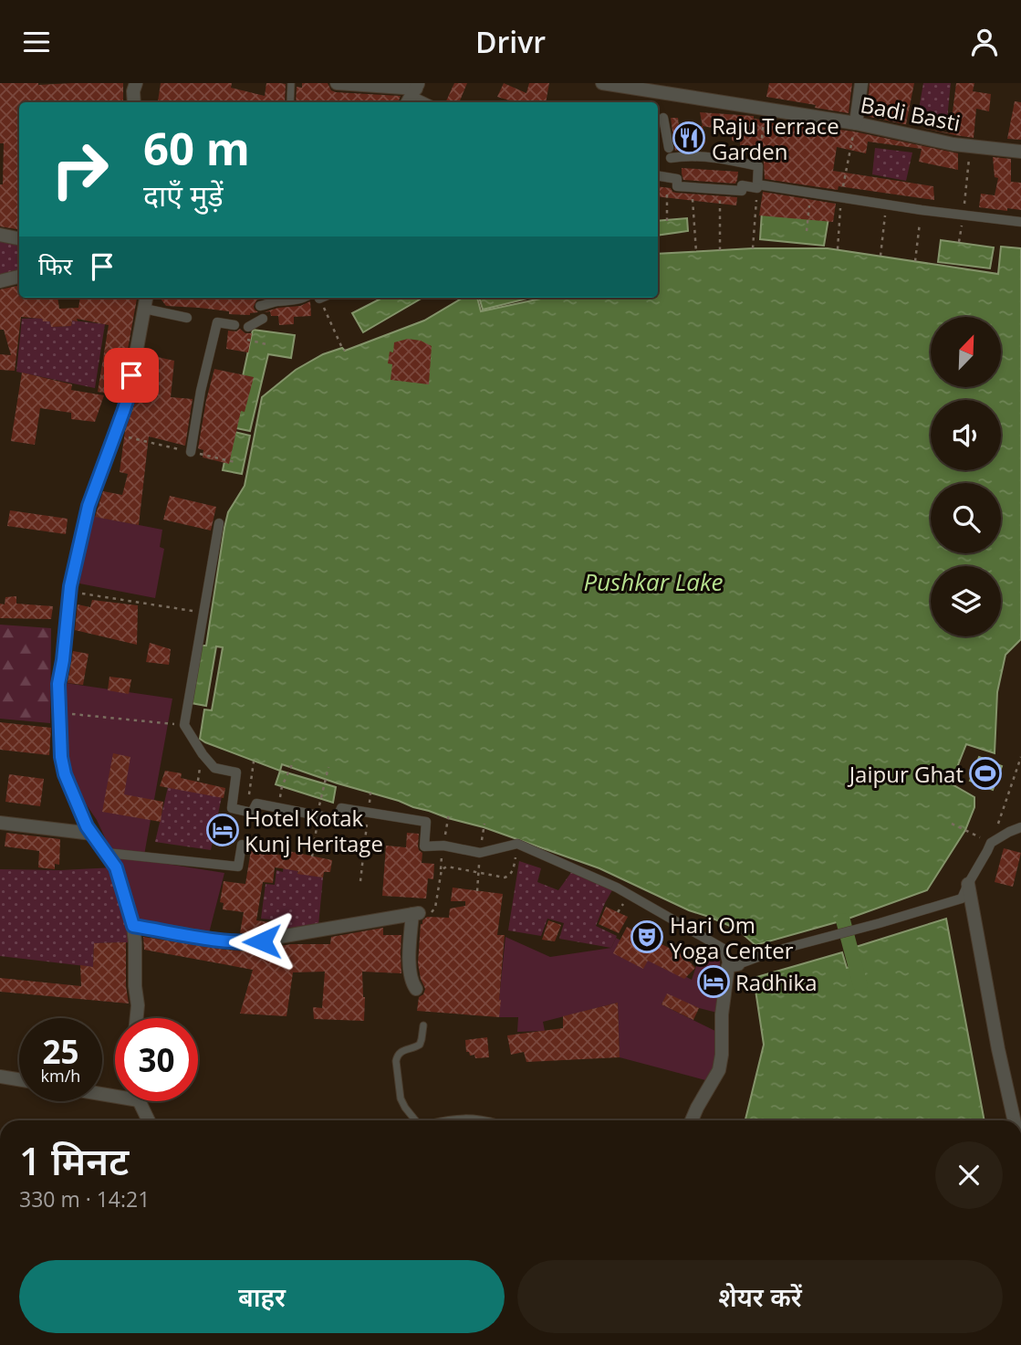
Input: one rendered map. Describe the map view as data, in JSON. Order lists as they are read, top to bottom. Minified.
{"streets":{"street":["Badi Basti"]},"water":["Pushkar Lake"],"places":{"restaurant":["Raju Terrace Garden"],"sports":["Jaipur Ghat"],"hotel":["Hotel Kotak Kunj Heritage","Radhika"],"theatre":["Hari Om Yoga Center"]},"north":"top right","page":{"header":"Drivr","turn":["60 m","दाएँ मुड़ें"],"then":"फिर","speed":"25 km/h","limit":"30","heading":["1 मिनट","330 m · 14:21"],"buttons":["बाहर","शेयर करें"]}}
